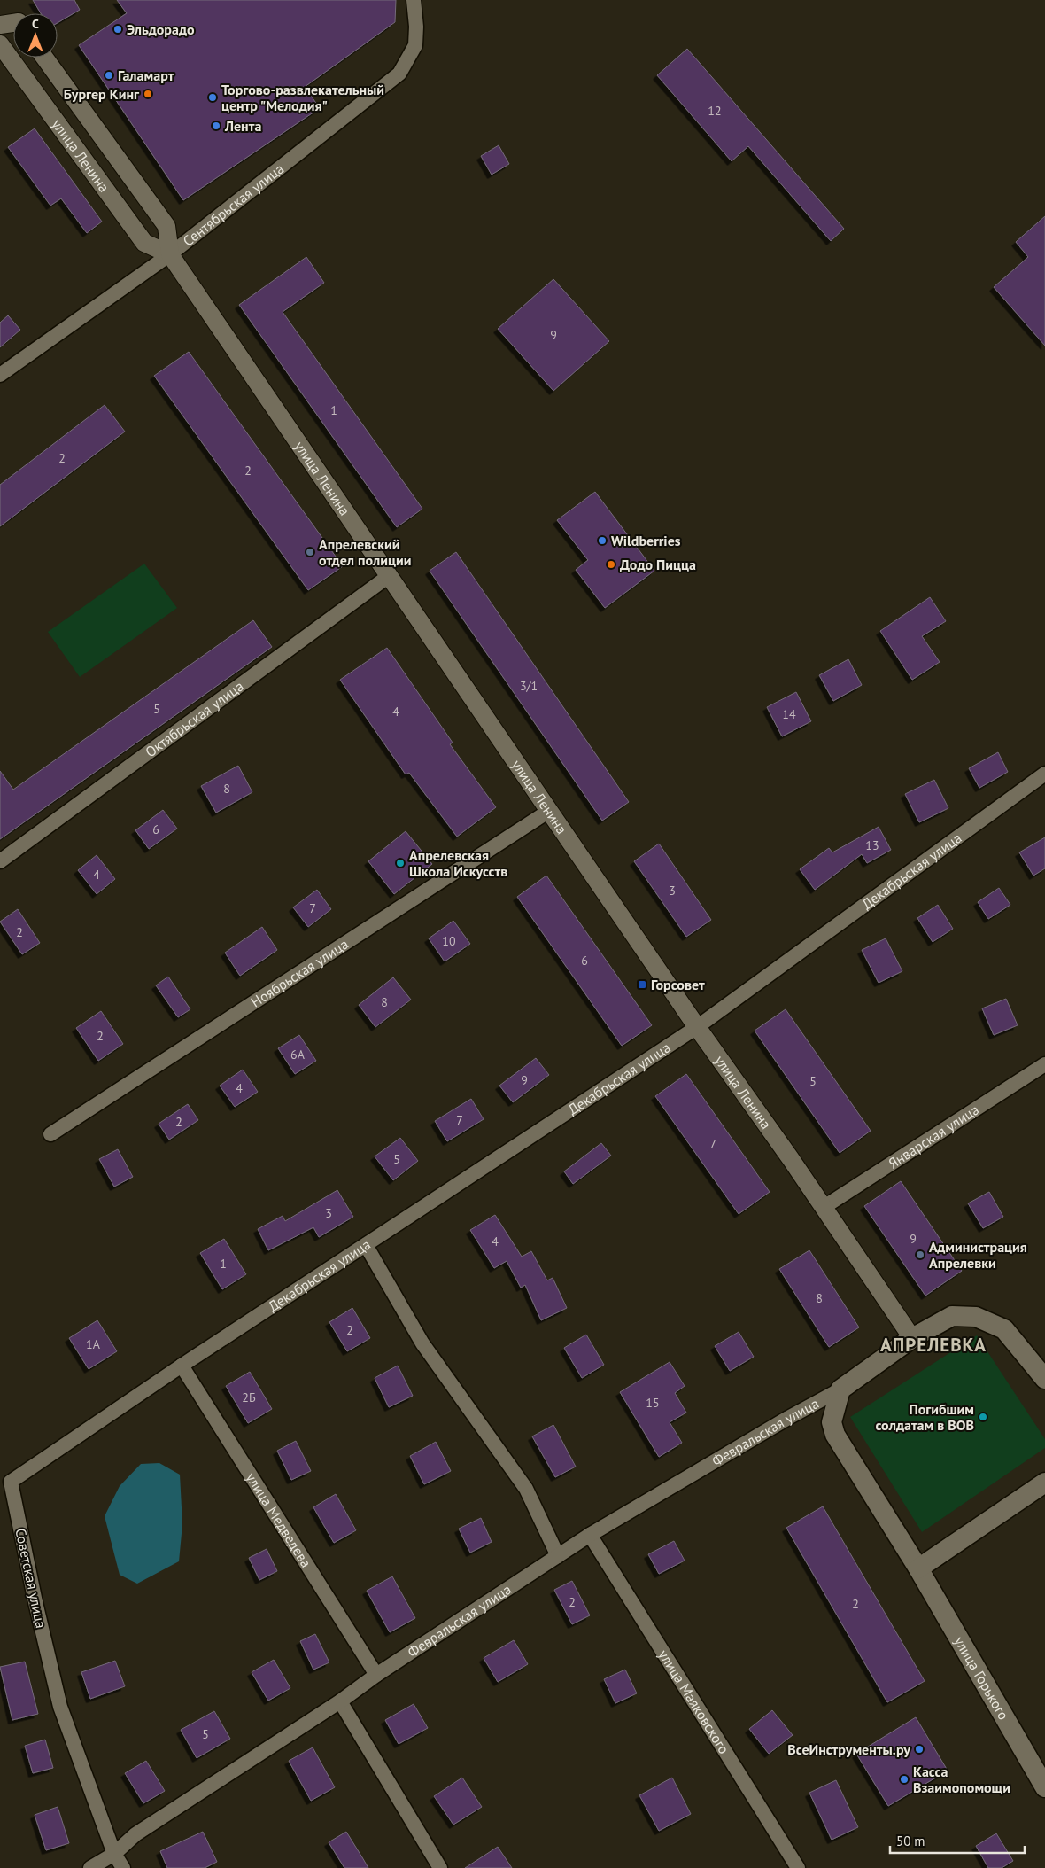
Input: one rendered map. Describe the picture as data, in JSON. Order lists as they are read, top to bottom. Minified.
{"streets":{"main road":["улица Горького"],"street":["улица Ленина","Сентябрьская улица","Октябрьская улица","Декабрьская улица","Ноябрьская улица","Январская улица","Февральская улица","улица Медведева","Советская улица","улица Маяковского"]},"crossings":[["улица Ленина","Сентябрьская улица"],["улица Ленина","Октябрьская улица"],["улица Ленина","Декабрьская улица"],["улица Ленина","Ноябрьская улица"],["улица Ленина","Январская улица"],["Декабрьская улица","улица Медведева"],["Декабрьская улица","Советская улица"],["Февральская улица","улица Медведева"],["Февральская улица","Советская улица"],["Февральская улица","улица Горького"],["Февральская улица","улица Маяковского"],["улица Медведева","Советская улица"]],"districts":["АПРЕЛЕВКА"],"places":{"other":["Эльдорадо","Галамарт","Бургер Кинг","Торгово-развлекательный центр \"Мелодия\"","Лента","Wildberries","Апрелевский отдел полиции","Додо Пицца","Апрелевская Школа Искусств","Администрация Апрелевки","Погибшим солдатам в ВОВ","ВсеИнструменты.ру","Касса Взаимопомощи"],"transit":["Горсовет"]},"house_numbers":["12","9","1","2","2","3/1","5","4","14","8","6","13","4","3","7","2","10","6","8","2","6А","9","5","4","7","2","7","5","3","9","4","1","8","2","1А","2Б","15","2","2","5"],"scale_bar":"50 m","north":"top"}
